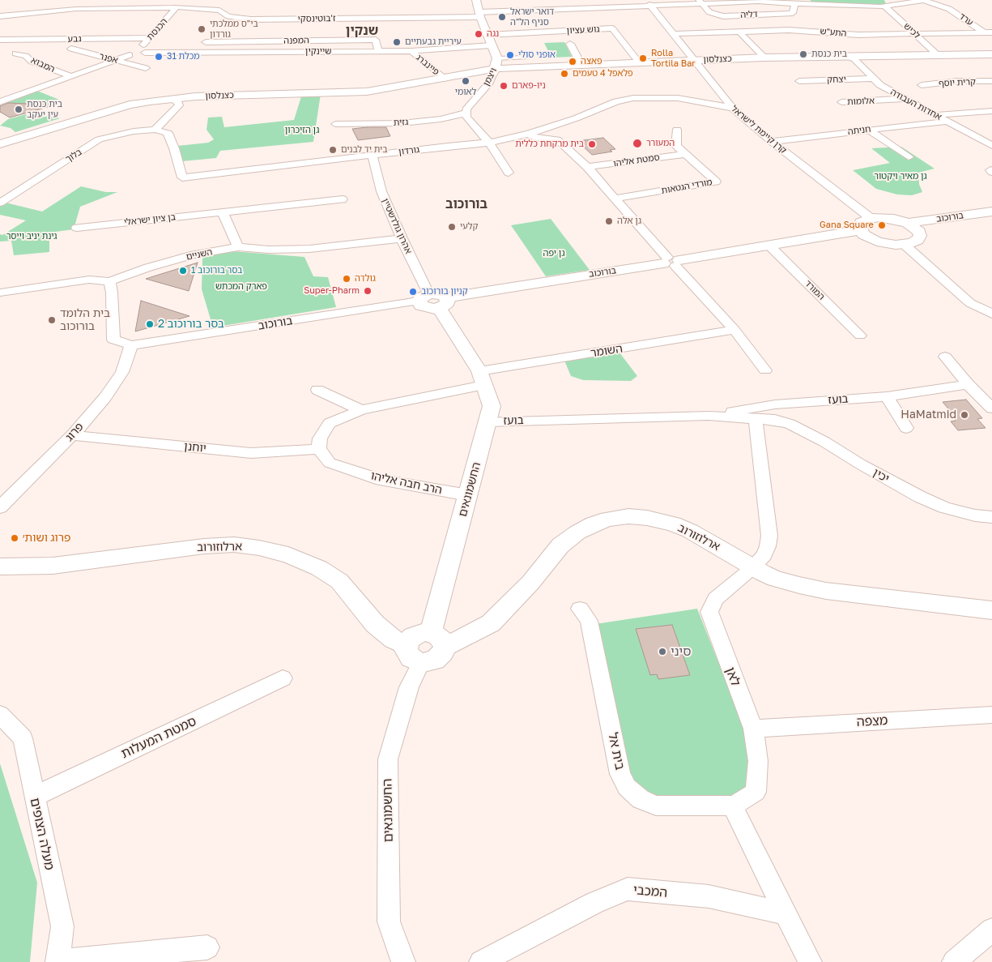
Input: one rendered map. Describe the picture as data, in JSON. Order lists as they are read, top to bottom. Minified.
{"streets":{"street":["דליה","ז'בוטינסקי","ערד","הכנסת","גוש עציון","לכיש","התע\"ש","גבע","המפנה","שיינקין","אפנר","כצנלסון","המבוא","פיינברג","ויצמן","יצחק","קרית יוסף","אלומות","אחדות העבודה","גזית","קרן קיימת לישראל","חניתה","גורדון","בלוך","סמטת אליהו","מורדי הגטאות","בורוכוב","בן ציון ישראלי","אהרון גולדשטיין","השניים","המורד","השומר","בועז","פרוג","יוחנן","יכין","הרב חבה אליהו","החשמונאים","ארלוזורוב","לאן","מצפה","סמטת המעלות","בית אל","מעלה הצופים","המכבי"]},"crossings":[["ז'בוטינסקי","הכנסת"],["ז'בוטינסקי","ויצמן"],["ערד","התע\"ש"],["הכנסת","גבע"],["הכנסת","שיינקין"],["גוש עציון","כצנלסון"],["גוש עציון","ויצמן"],["לכיש","התע\"ש"],["לכיש","כצנלסון"],["התע\"ש","קרן קיימת לישראל"],["המפנה","שיינקין"],["שיינקין","פיינברג"],["כצנלסון","פיינברג"],["כצנלסון","ויצמן"],["כצנלסון","אחדות העבודה"],["כצנלסון","קרן קיימת לישראל"],["ויצמן","גזית"],["יצחק","אחדות העבודה"],["אלומות","אחדות העבודה"],["אחדות העבודה","חניתה"],["קרן קיימת לישראל","חניתה"],["קרן קיימת לישראל","גורדון"],["גורדון","בלוך"],["גורדון","אהרון גולדשטיין"],["סמטת אליהו","מורדי הגטאות"],["בורוכוב","אהרון גולדשטיין"],["בורוכוב","המורד"],["בורוכוב","פרוג"],["אהרון גולדשטיין","השניים"],["השומר","החשמונאים"],["בועז","החשמונאים"],["בועז","לאן"],["פרוג","יוחנן"],["יוחנן","הרב חבה אליהו"],["הרב חבה אליהו","החשמונאים"],["החשמונאים","ארלוזורוב"],["ארלוזורוב","לאן"],["לאן","מצפה"],["לאן","בית אל"],["סמטת המעלות","מעלה הצופים"]],"districts":["שנקין","בורוכוב"],"parks":["גן הזיכרון","גן מאיר ויקטור","גינת יניב וייסר","גן יפה","פארק המכתש"],"places":["דואר ישראל סניף הל\"ה","בי\"ס ממלכתי גורדון","נגה","עיריית גבעתיים","בית כנסת","אופני סולי","מכלת 31","Rolla Tortila Bar","פאצה","פלאפל 4 טעמים","לאומי","ניו-פארם","בית כנסת עין יעקב","המעורר","בית מרקחת כללית","בית יד לבנים","גן אלה","Gana Square","קלעי","בסר בורוכוב 1","גולדה","Super-Pharm","קניון בורוכוב","בית הלומד בורוכוב","בסר בורוכוב 2","HaMatmid","פרוג ושות׳","סיני"]}
